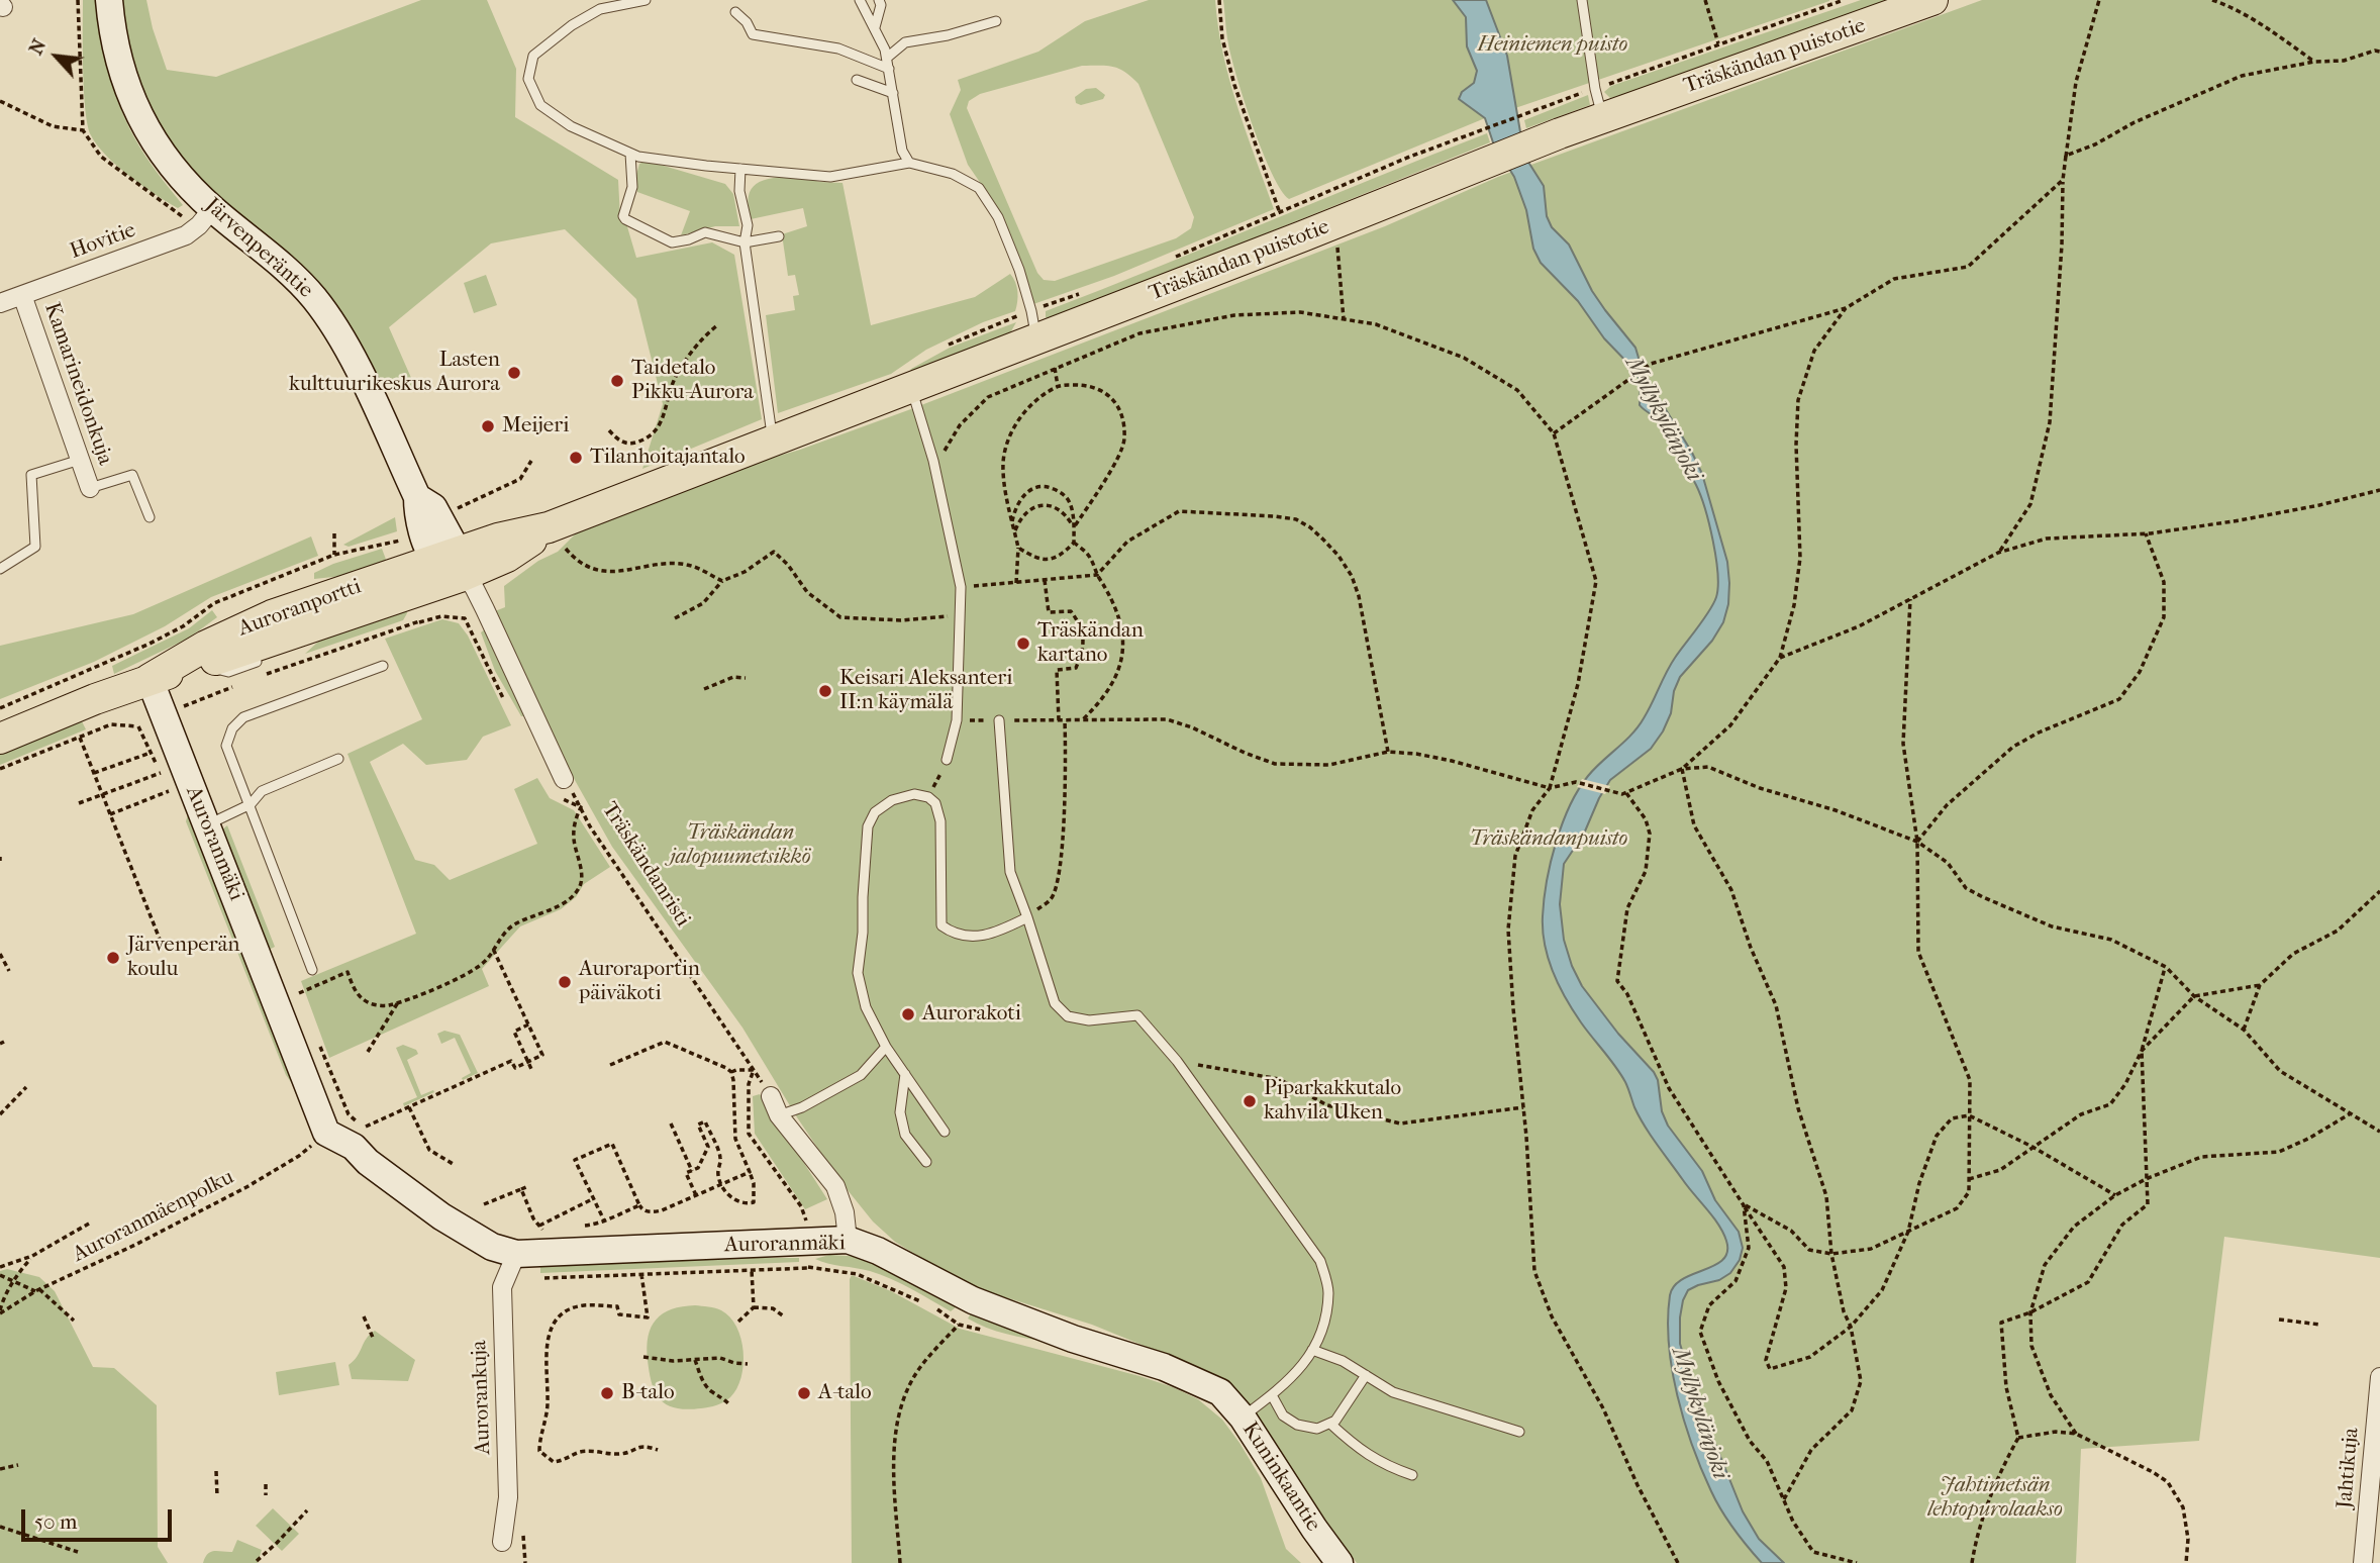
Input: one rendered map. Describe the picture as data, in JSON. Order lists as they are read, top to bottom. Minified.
{"streets":{"main road":["Träskändan puistotie","Järvenperäntie","Auroranportti","Auroranmäki","Kuninkaantie"],"street":["Hovitie","Kamarineidonkuja","Aurorankuja","Jahtikuja"],"path":["Träskändanristi","Auroranmäenpolku"]},"crossings":[["Träskändan puistotie","Järvenperäntie"],["Träskändan puistotie","Auroranportti"],["Hovitie","Järvenperäntie"],["Hovitie","Kamarineidonkuja"],["Järvenperäntie","Auroranportti"],["Auroranportti","Auroranmäki"],["Auroranmäki","Aurorankuja"],["Auroranmäki","Kuninkaantie"]],"water":["Myllykylänjoki"],"parks":["Heiniemen puisto","Träskändan jalopuumetsikkö","Träskändanpuisto","Jahtimetsän lehtopurolaakso"],"places":["Lasten kulttuurikeskus Aurora","Taidetalo Pikku-Aurora","Meijeri","Tilanhoitajantalo","Träskändan kartano","Keisari Aleksanteri II:n käymälä","Järvenperän koulu","Auroraportin päiväkoti","Aurorakoti","Piparkakkutalo kahvila Uken","B-talo","A-talo"],"scale_bar":"50 m","north":"top left"}
